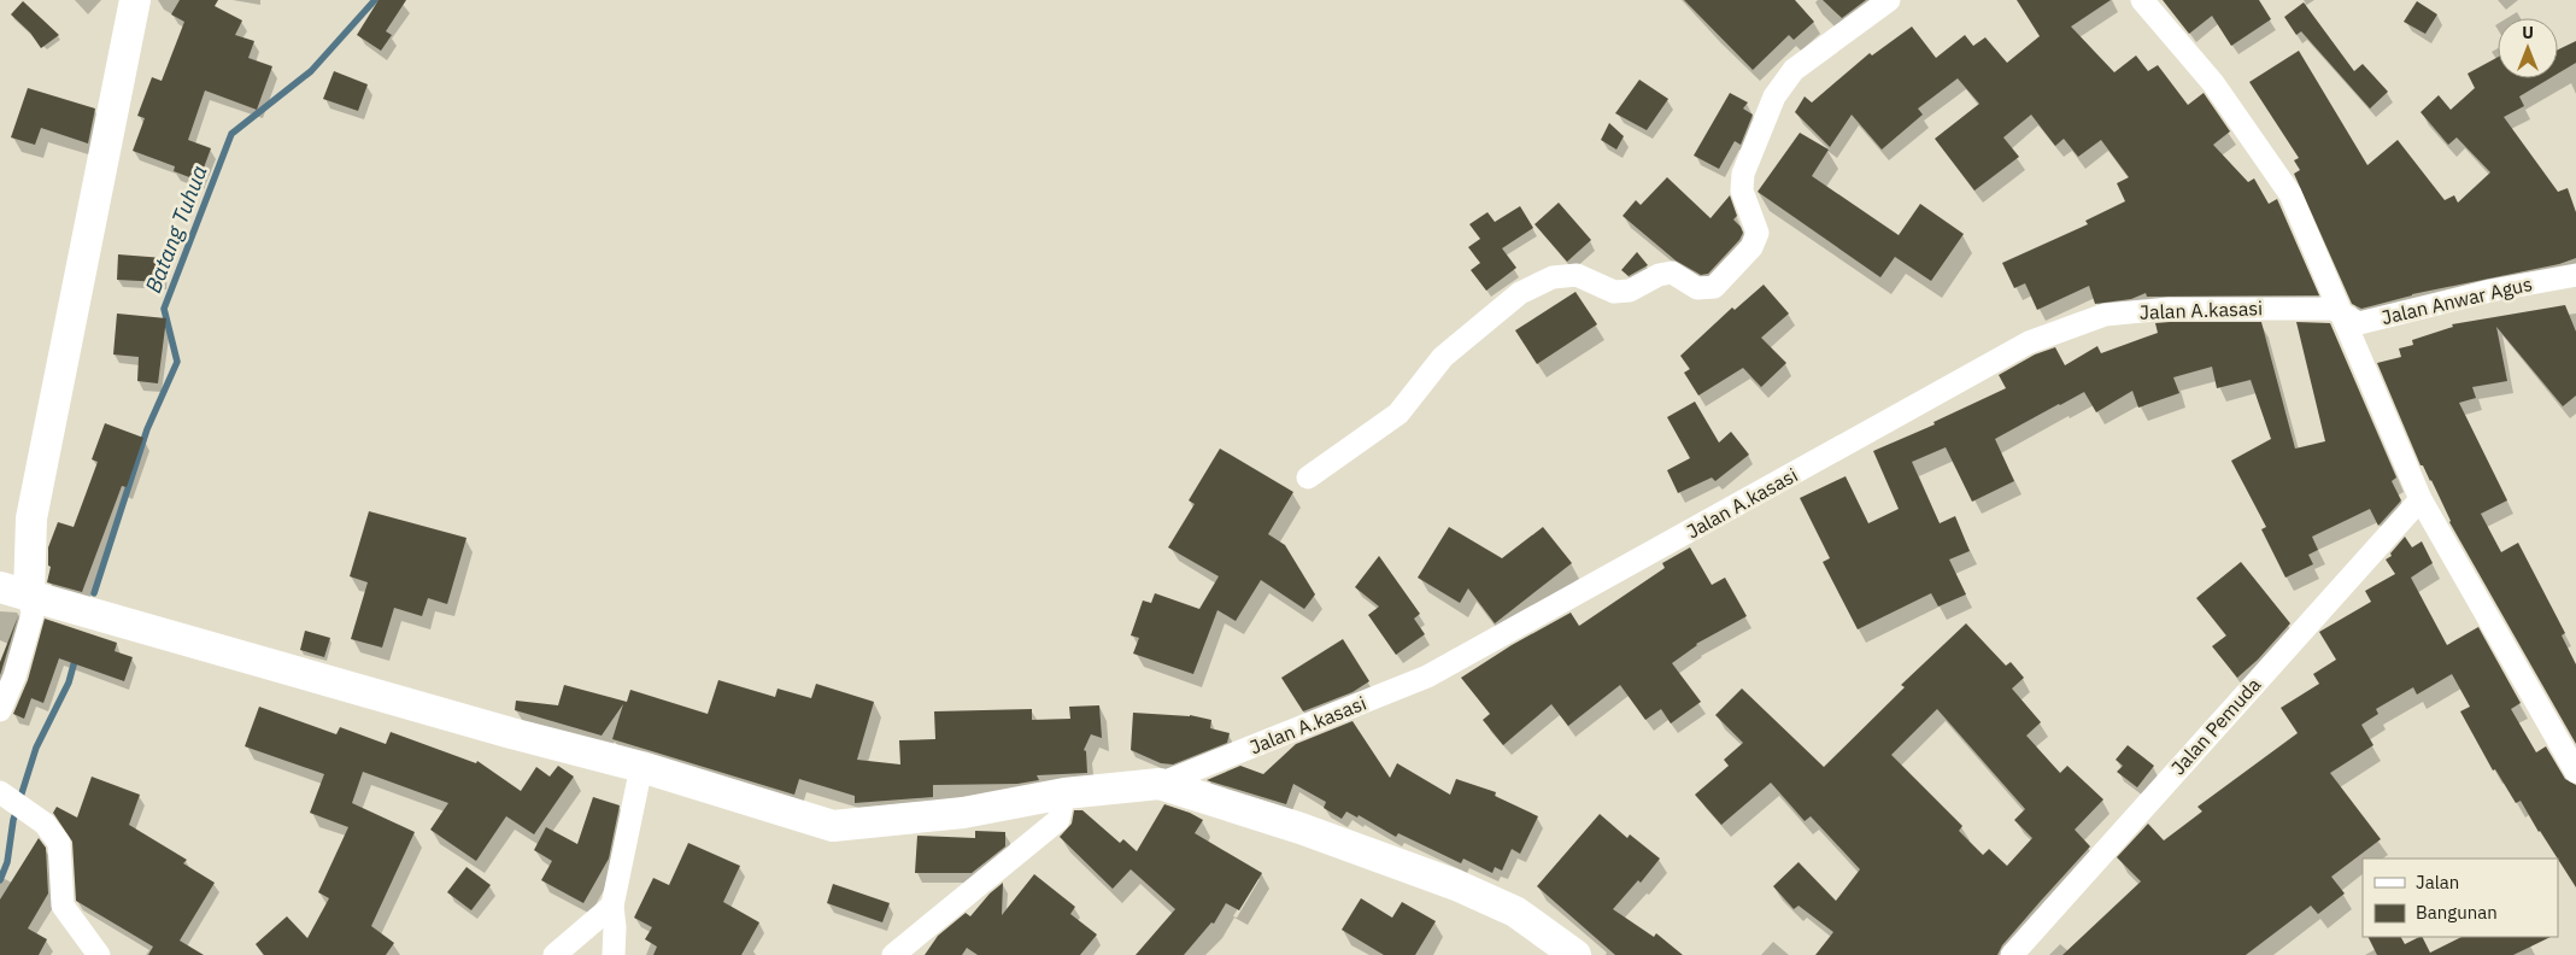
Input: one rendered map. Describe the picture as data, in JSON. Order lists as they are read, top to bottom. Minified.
{"streets":{"street":["Jalan Anwar Agus","Jalan A.kasasi","Jalan Pemuda"]},"crossings":[["Jalan Anwar Agus","Jalan A.kasasi"]],"water":["Batang Tuhua"],"legend":["Jalan","Bangunan"],"north":"top"}
